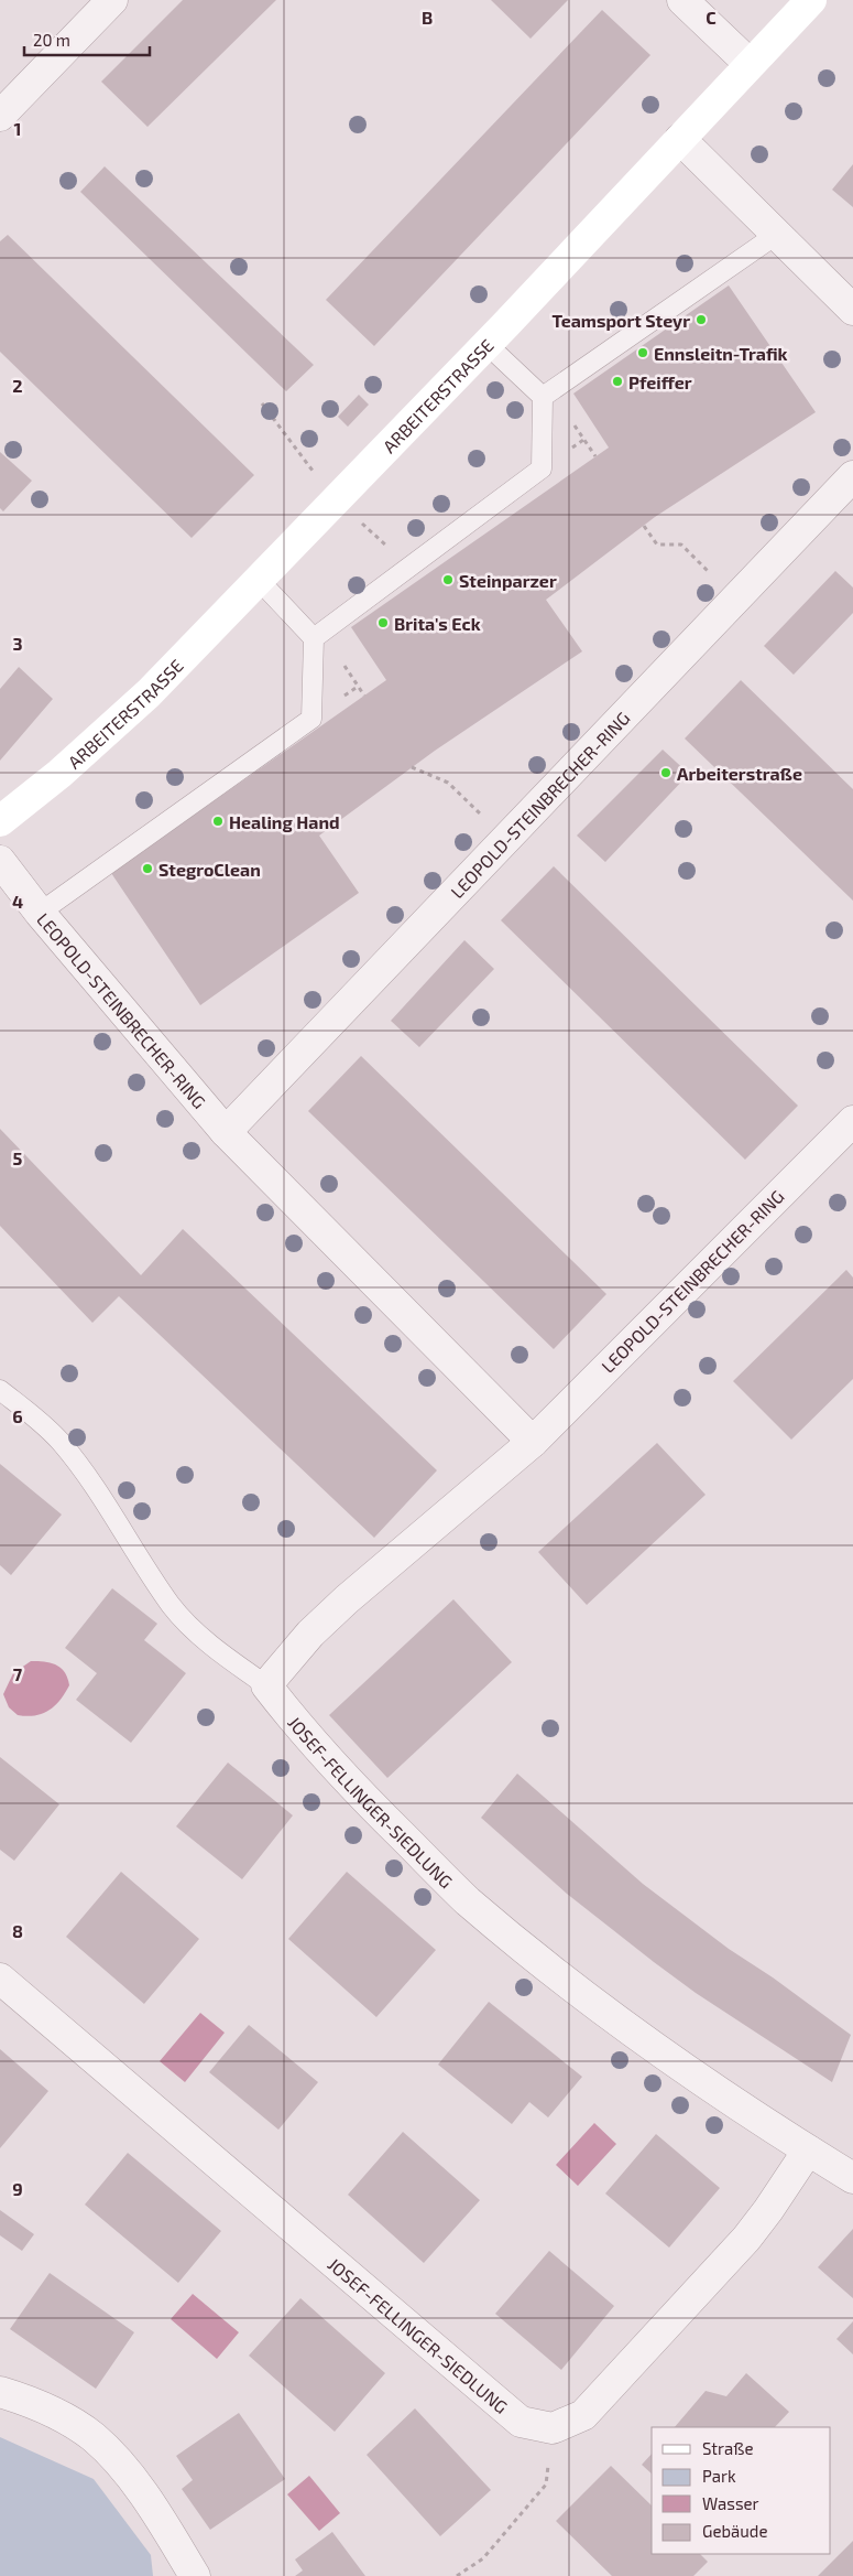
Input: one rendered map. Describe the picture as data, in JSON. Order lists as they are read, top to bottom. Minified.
{"streets":{"street":["ARBEITERSTRASSE","LEOPOLD-STEINBRECHER-RING","JOSEF-FELLINGER-SIEDLUNG"]},"crossings":[["LEOPOLD-STEINBRECHER-RING","JOSEF-FELLINGER-SIEDLUNG"]],"places":["Teamsport Steyr","Ennsleitn-Trafik","Pfeiffer","Steinparzer","Brita's Eck","Arbeiterstraße","Healing Hand","StegroClean"],"legend":["Straße","Park","Wasser","Gebäude"],"scale_bar":"20 m","grid":{"columns":["B","C"],"rows":["1","2","3","4","5","6","7","8","9"]}}
